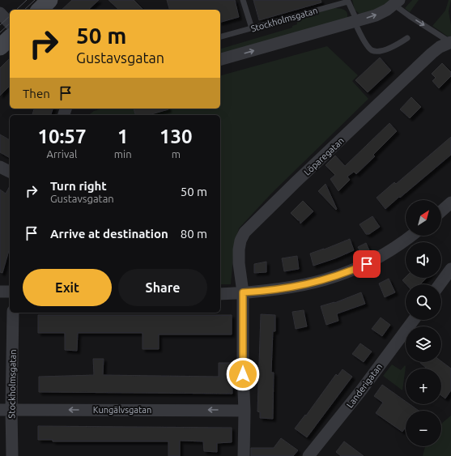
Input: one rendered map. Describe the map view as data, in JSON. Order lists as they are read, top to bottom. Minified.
{"streets":{"street":["Stockholmsgatan","Löparegatan","Landerigatan","Kungälvsgatan"]},"crossings":[["Stockholmsgatan","Kungälvsgatan"],["Löparegatan","Kungälvsgatan"]],"one_way":["Kungälvsgatan"],"north":"top right","page":{"turn":["50 m","Gustavsgatan"],"then":"Then","eta":["10:57","Arrival","1","min","130","m"],"list":[{"name":"Turn right","note":"Gustavsgatan","value":"50 m"},{"name":"Arrive at destination","value":"80 m"}],"map_buttons":["+","−"],"buttons":["Exit","Share"]}}
